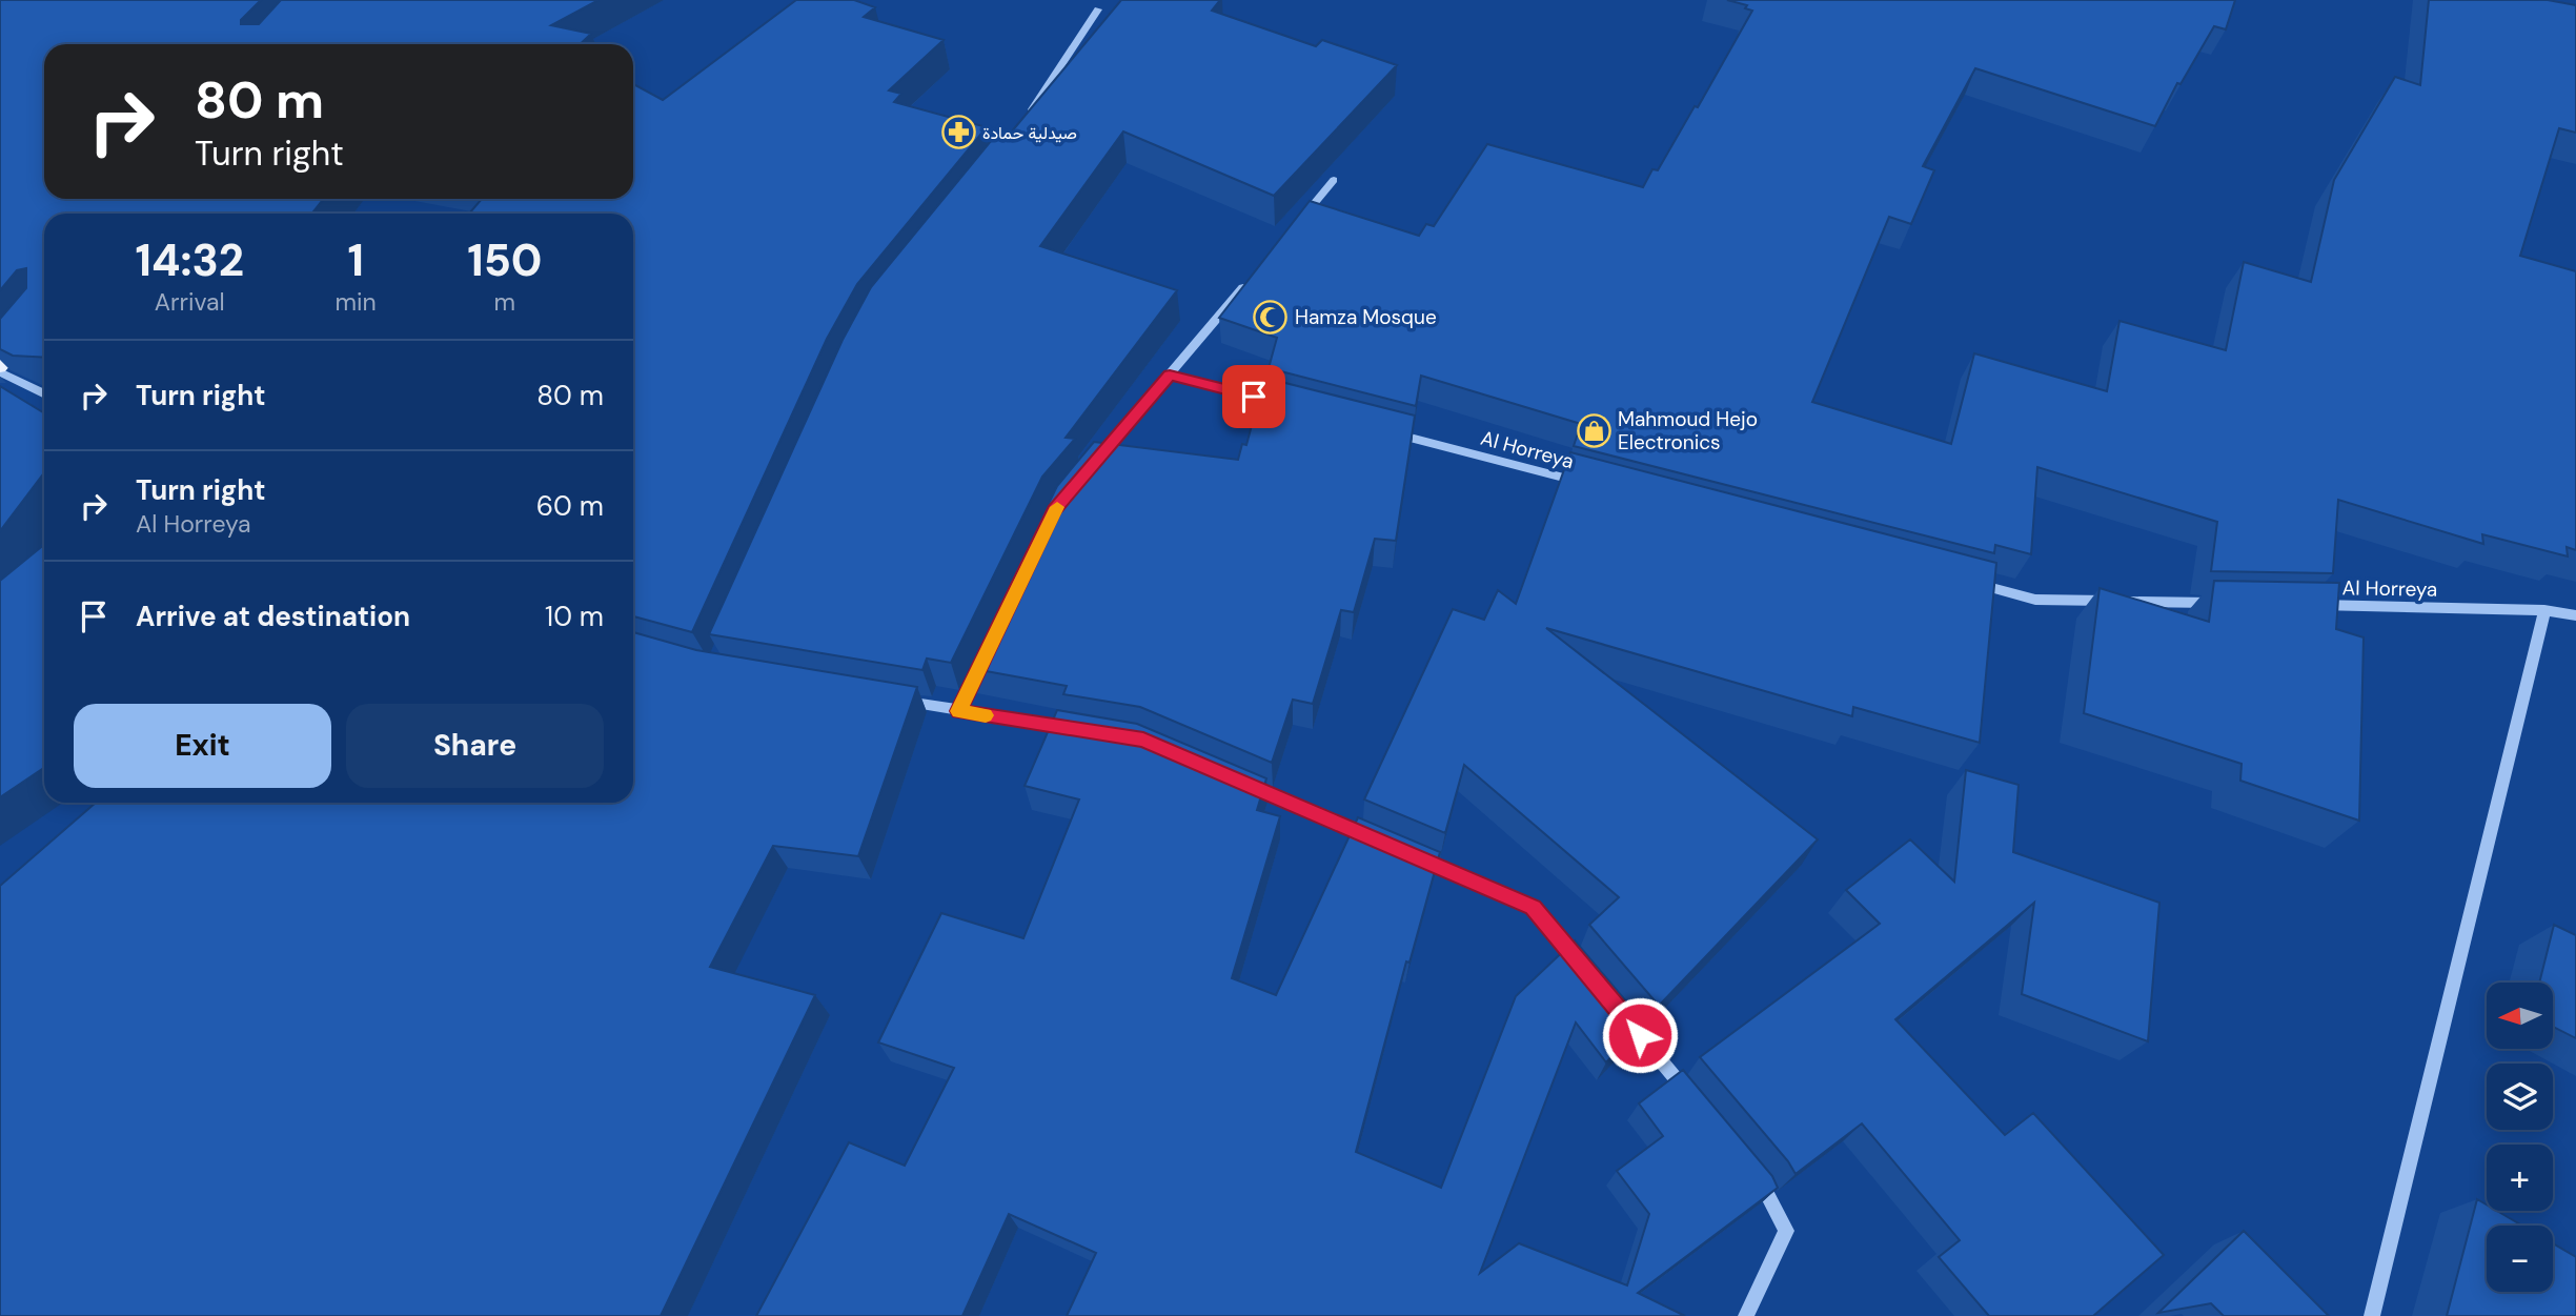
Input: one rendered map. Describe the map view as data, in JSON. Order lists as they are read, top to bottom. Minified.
{"streets":{"street":["Al Horreya"]},"places":{"pharmacy":["صيدلية حمادة"],"mosque":["Hamza Mosque"],"shop":["Mahmoud Hejo Electronics"]},"north":"left","page":{"turn":["80 m","Turn right"],"eta":["14:32","Arrival","1","min","150","m"],"list":[{"name":"Turn right","value":"80 m"},{"name":"Turn right","note":"Al Horreya","value":"60 m"},{"name":"Arrive at destination","value":"10 m"}],"buttons":["Exit","Share"],"map_buttons":["+","−"]}}
